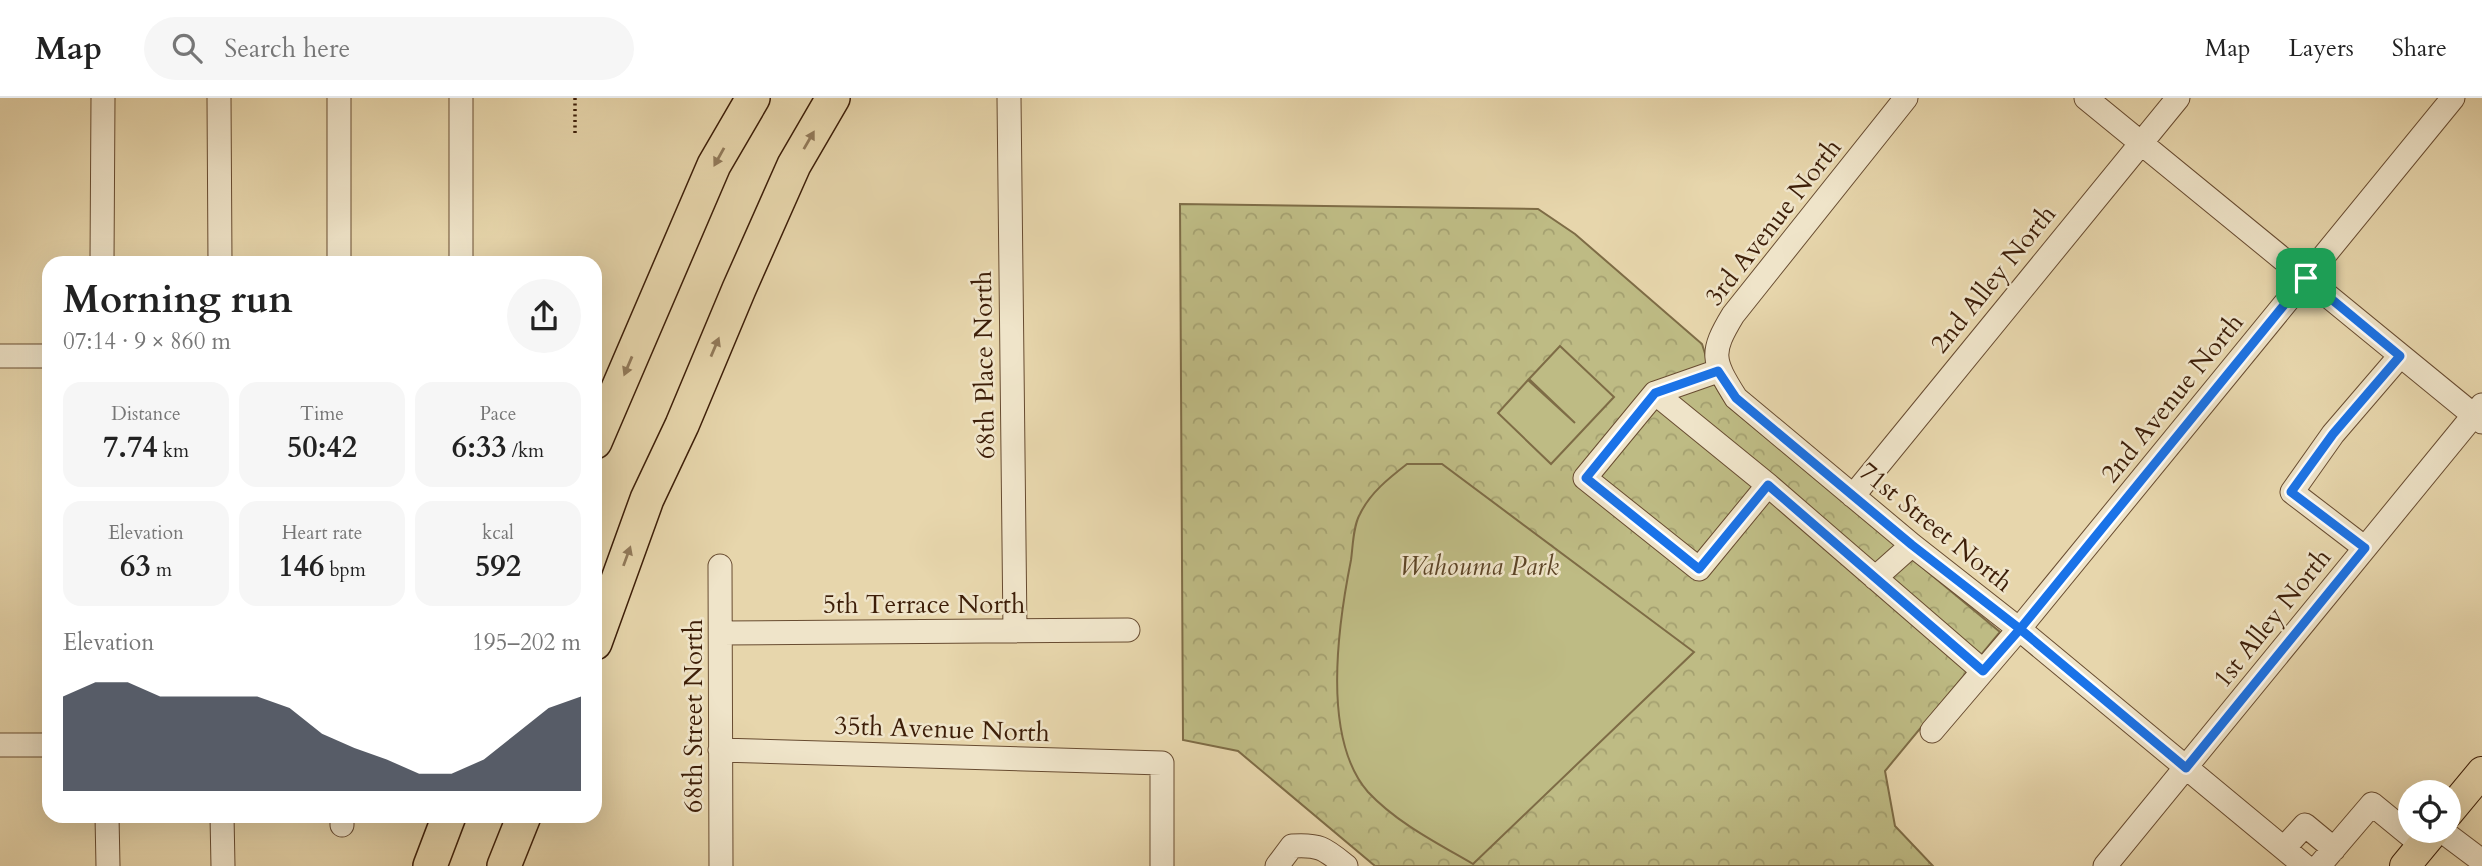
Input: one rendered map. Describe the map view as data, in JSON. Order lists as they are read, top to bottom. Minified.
{"streets":{"street":["3rd Avenue North","2nd Alley North","68th Place North","2nd Avenue North","71st Street North","5th Terrace North","1st Alley North","68th Street North","35th Avenue North"]},"crossings":[["3rd Avenue North","71st Street North"],["2nd Alley North","71st Street North"],["68th Place North","5th Terrace North"],["2nd Avenue North","71st Street North"],["71st Street North","1st Alley North"],["5th Terrace North","68th Street North"],["68th Street North","35th Avenue North"]],"parks":["Wahouma Park"],"page":{"header":"Map","search":"Search here","nav":["Map","Layers","Share"],"heading":["Morning run","07:14 · 9 × 860 m"],"stats":[["Distance","7.74 km"],["Time","50:42"],["Pace","6:33 /km"],["Elevation","63 m"],["Heart rate","146 bpm"],["kcal","592"]],"chart":["Elevation","195–202 m"]}}
